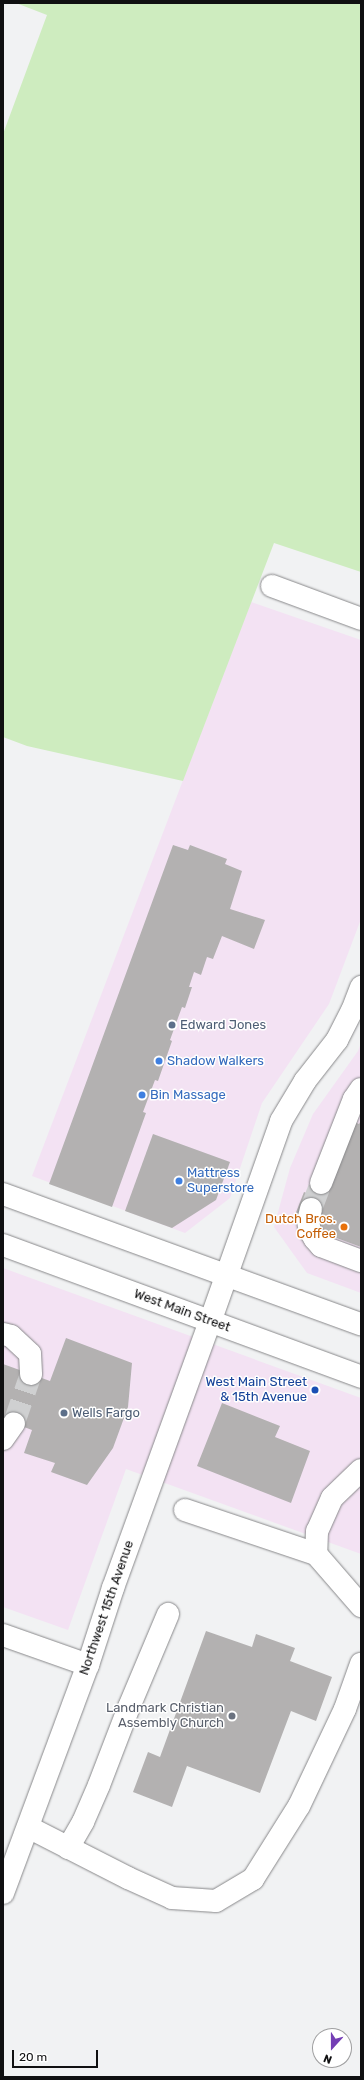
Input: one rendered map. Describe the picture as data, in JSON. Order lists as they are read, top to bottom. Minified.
{"streets":{"main road":["West Main Street","Northwest 15th Avenue"]},"crossings":[["West Main Street","Northwest 15th Avenue"]],"places":["Edward Jones","Shadow Walkers","Bin Massage","Mattress Superstore","Dutch Bros. Coffee","West Main Street & 15th Avenue","Wells Fargo","Landmark Christian Assembly Church"],"scale_bar":"20 m","north":"bottom"}
